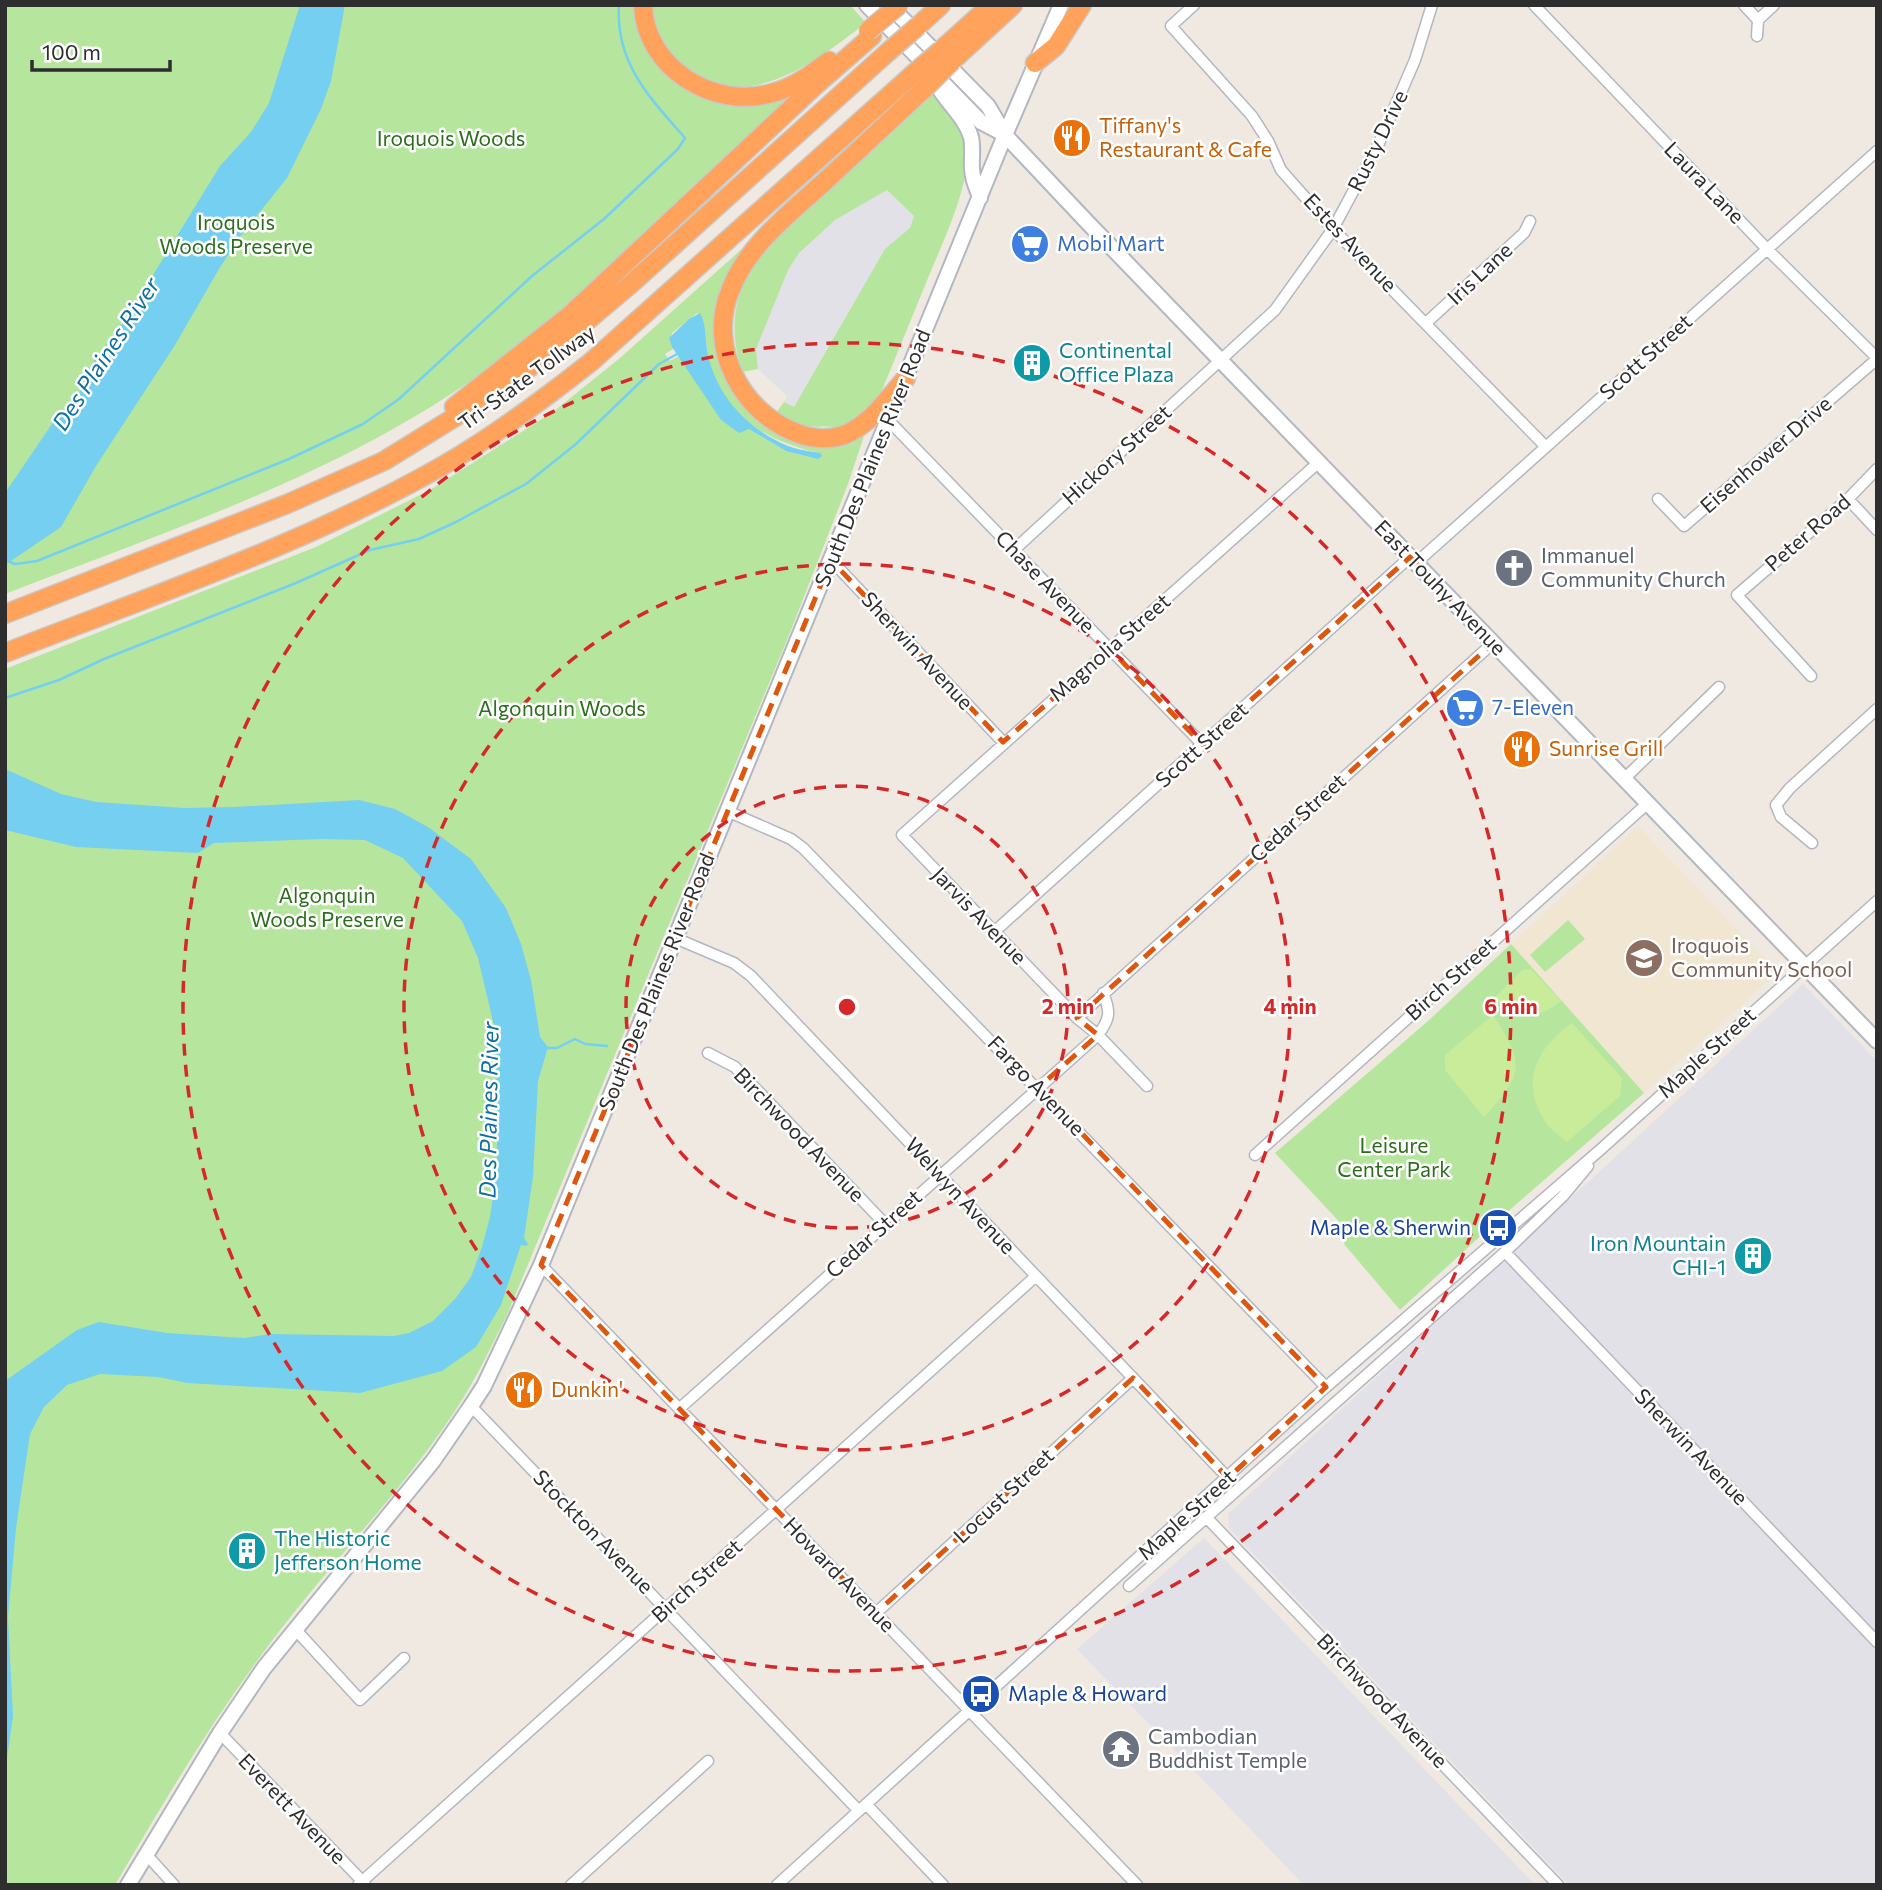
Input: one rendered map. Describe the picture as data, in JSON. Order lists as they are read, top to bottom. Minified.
{"streets":{"highway":["Tri-State Tollway"],"main road":["South Des Plaines River Road","East Touhy Avenue"],"street":["Rusty Drive","Laura Lane","Estes Avenue","Iris Lane","Scott Street","Hickory Street","Eisenhower Drive","Peter Road","Chase Avenue","Magnolia Street","Sherwin Avenue","Cedar Street","Jarvis Avenue","Birch Street","Maple Street","Fargo Avenue","Birchwood Avenue","Welwyn Avenue","Locust Street","Stockton Avenue","Howard Avenue","Everett Avenue"]},"crossings":[["Rusty Drive","Estes Avenue"],["Rusty Drive","Hickory Street"],["Rusty Drive","East Touhy Avenue"],["Laura Lane","Scott Street"],["Laura Lane","Eisenhower Drive"],["Estes Avenue","Iris Lane"],["Estes Avenue","Scott Street"],["Scott Street","Chase Avenue"],["Scott Street","East Touhy Avenue"],["Scott Street","Jarvis Avenue"],["Hickory Street","Chase Avenue"],["Hickory Street","East Touhy Avenue"],["South Des Plaines River Road","Chase Avenue"],["South Des Plaines River Road","East Touhy Avenue"],["South Des Plaines River Road","Sherwin Avenue"],["South Des Plaines River Road","Fargo Avenue"],["South Des Plaines River Road","Welwyn Avenue"],["South Des Plaines River Road","Stockton Avenue"],["South Des Plaines River Road","Howard Avenue"],["South Des Plaines River Road","Everett Avenue"],["Chase Avenue","Magnolia Street"],["East Touhy Avenue","Magnolia Street"],["East Touhy Avenue","Cedar Street"],["East Touhy Avenue","Birch Street"],["East Touhy Avenue","Maple Street"],["Magnolia Street","Sherwin Avenue"],["Magnolia Street","Jarvis Avenue"],["Sherwin Avenue","Maple Street"],["Cedar Street","Jarvis Avenue"],["Cedar Street","Fargo Avenue"],["Cedar Street","Birchwood Avenue"],["Cedar Street","Welwyn Avenue"],["Cedar Street","Howard Avenue"],["Birch Street","Welwyn Avenue"],["Birch Street","Stockton Avenue"],["Birch Street","Howard Avenue"],["Birch Street","Everett Avenue"],["Maple Street","Fargo Avenue"],["Maple Street","Birchwood Avenue"],["Maple Street","Welwyn Avenue"],["Maple Street","Stockton Avenue"],["Maple Street","Howard Avenue"],["Welwyn Avenue","Locust Street"],["Locust Street","Howard Avenue"]],"water":["Des Plaines River"],"parks":["Iroquois Woods","Iroquois Woods Preserve","Algonquin Woods","Algonquin Woods Preserve","Leisure Center Park"],"places":{"restaurant":["Tiffany's Restaurant & Cafe","Sunrise Grill","Dunkin'"],"supermarket":["Mobil Mart","7-Eleven"],"building":["Continental Office Plaza","Iron Mountain CHI-1","The Historic Jefferson Home"],"church":["Immanuel Community Church"],"school or university":["Iroquois Community School"],"bus stop":["Maple & Sherwin","Maple & Howard"],"temple":["Cambodian Buddhist Temple"]},"scale_bar":"100 m","rings":["2 min","4 min","6 min"]}
